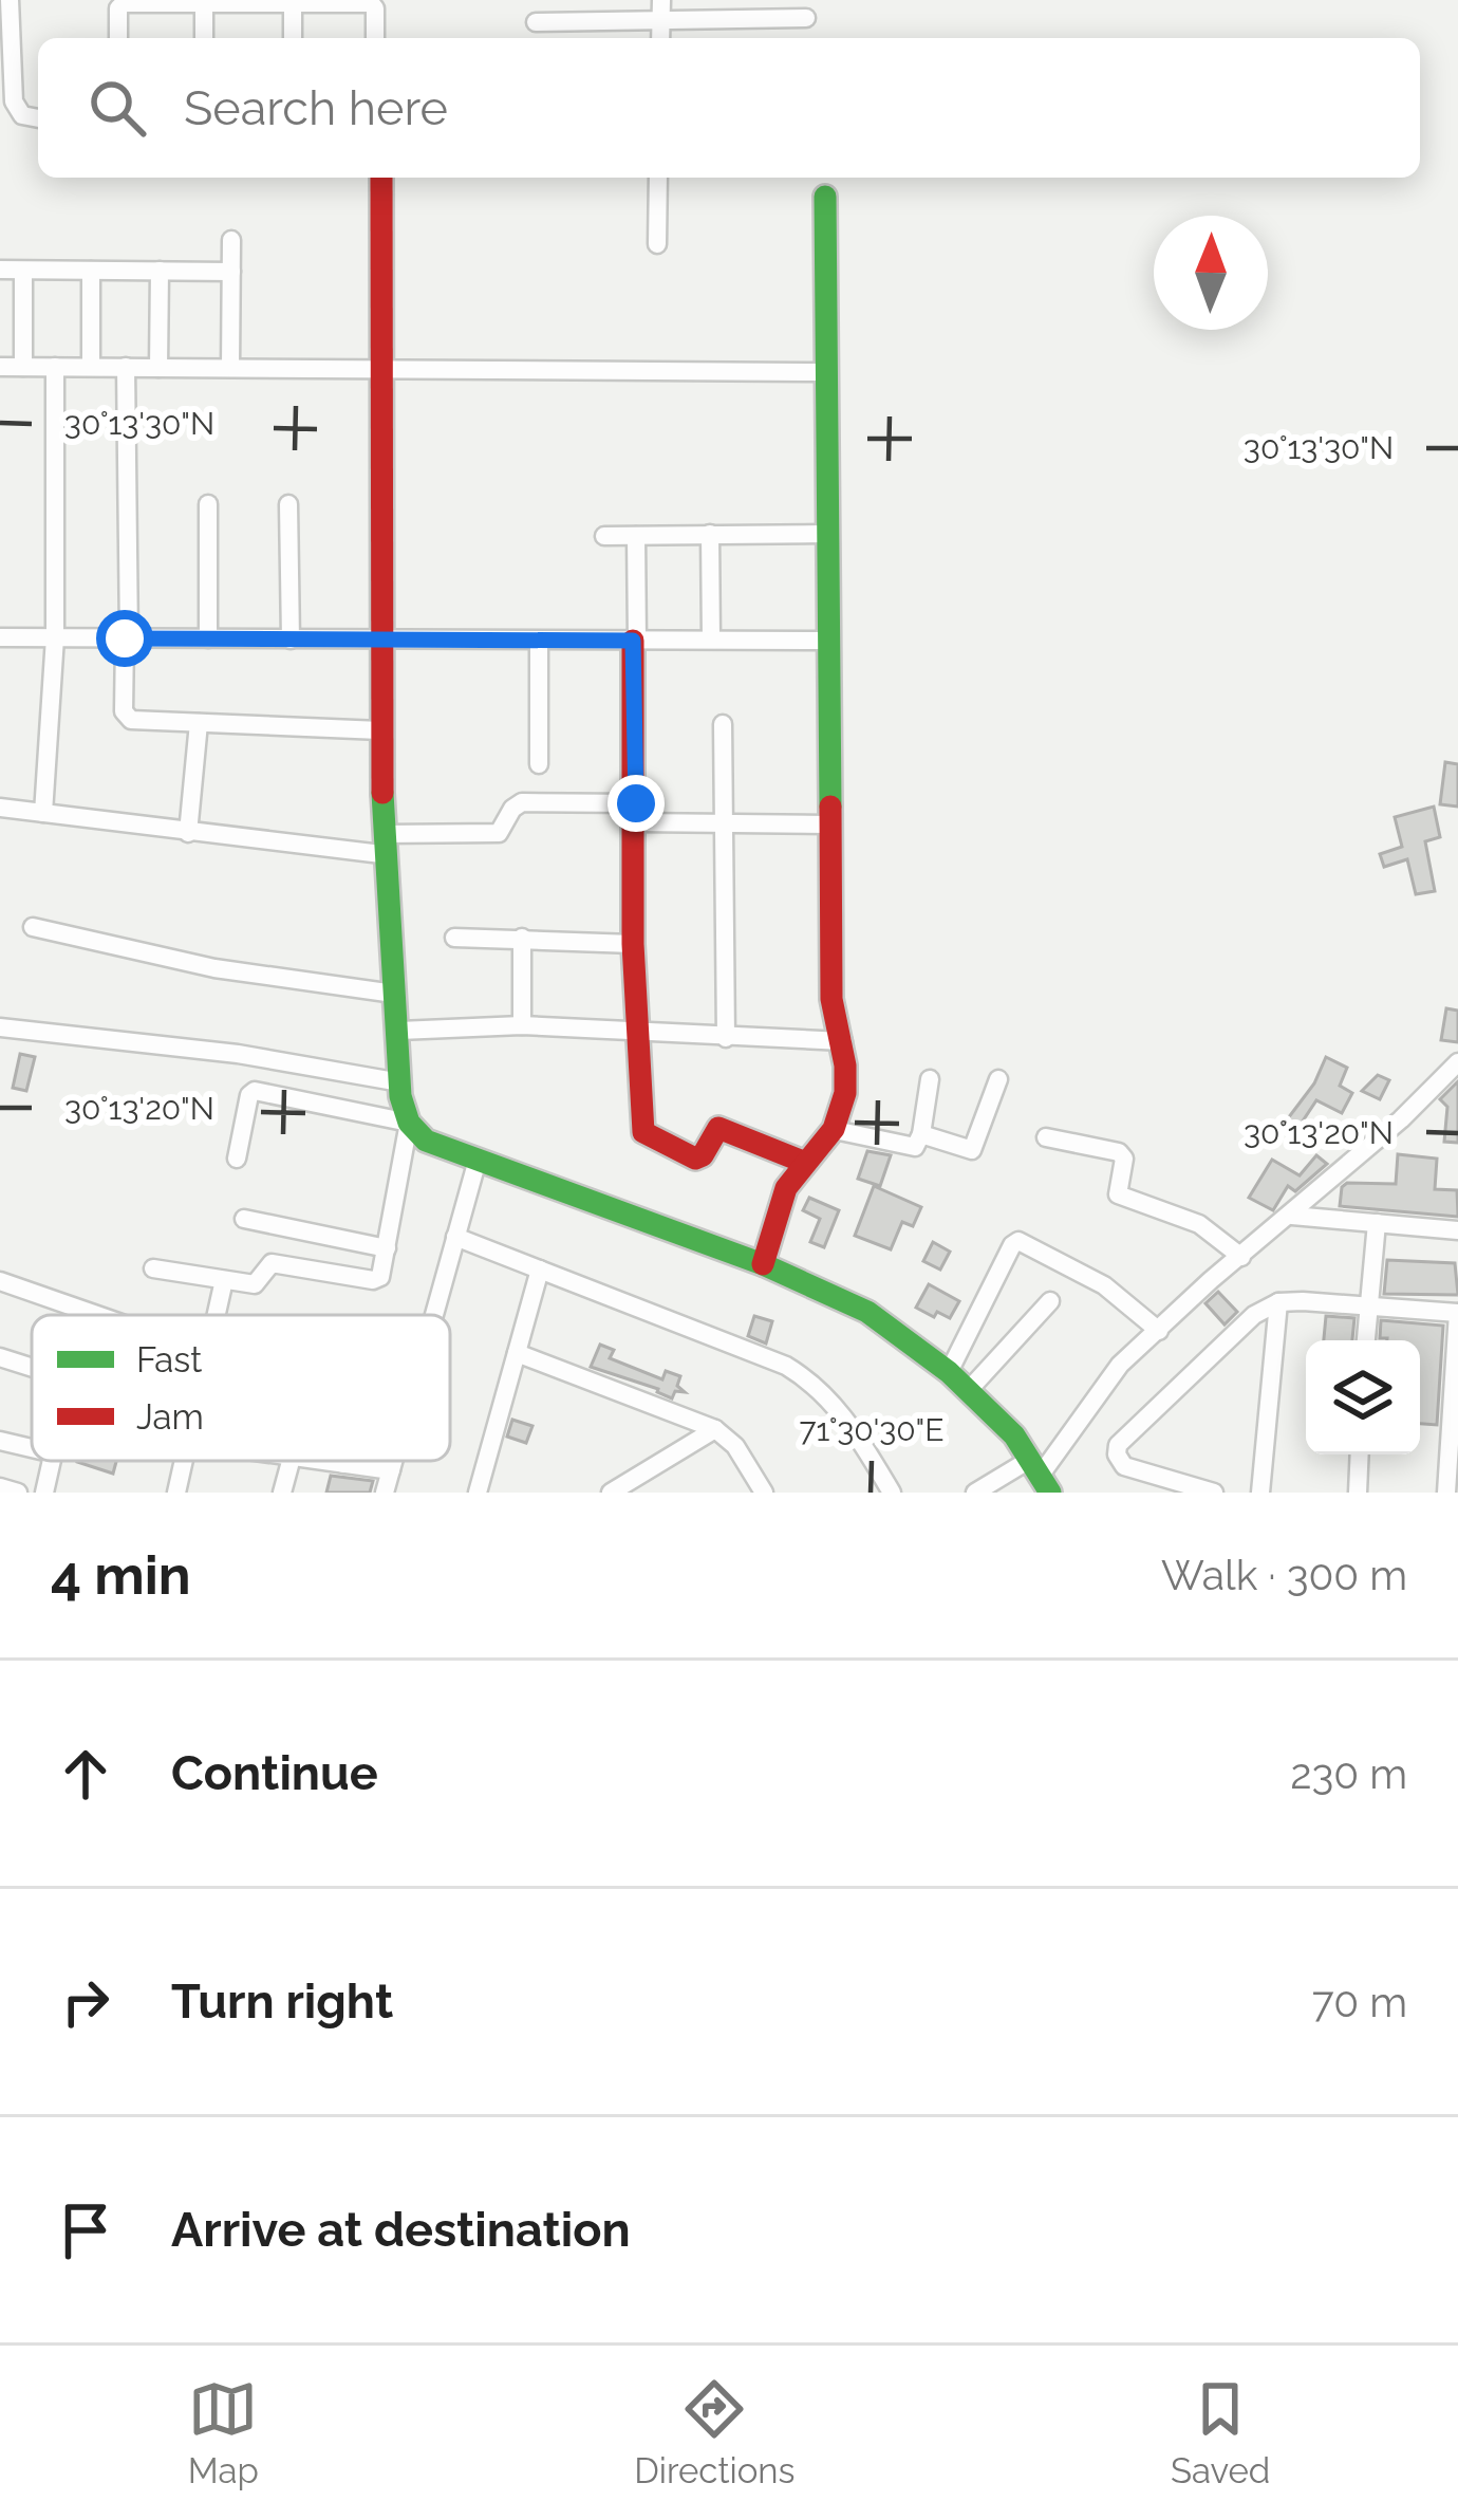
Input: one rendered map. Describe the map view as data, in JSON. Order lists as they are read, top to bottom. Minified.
{"legend":["Fast","Jam"],"north":"top","page":{"search":"Search here","heading":["4 min","Walk · 300 m"],"list":[["Continue","230 m"],["Turn right","70 m"],"Arrive at destination"],"nav":["Map","Directions","Saved"]},"coordinates":["30°13'30\"N","30°13'20\"N","71°30'30\"E"]}
